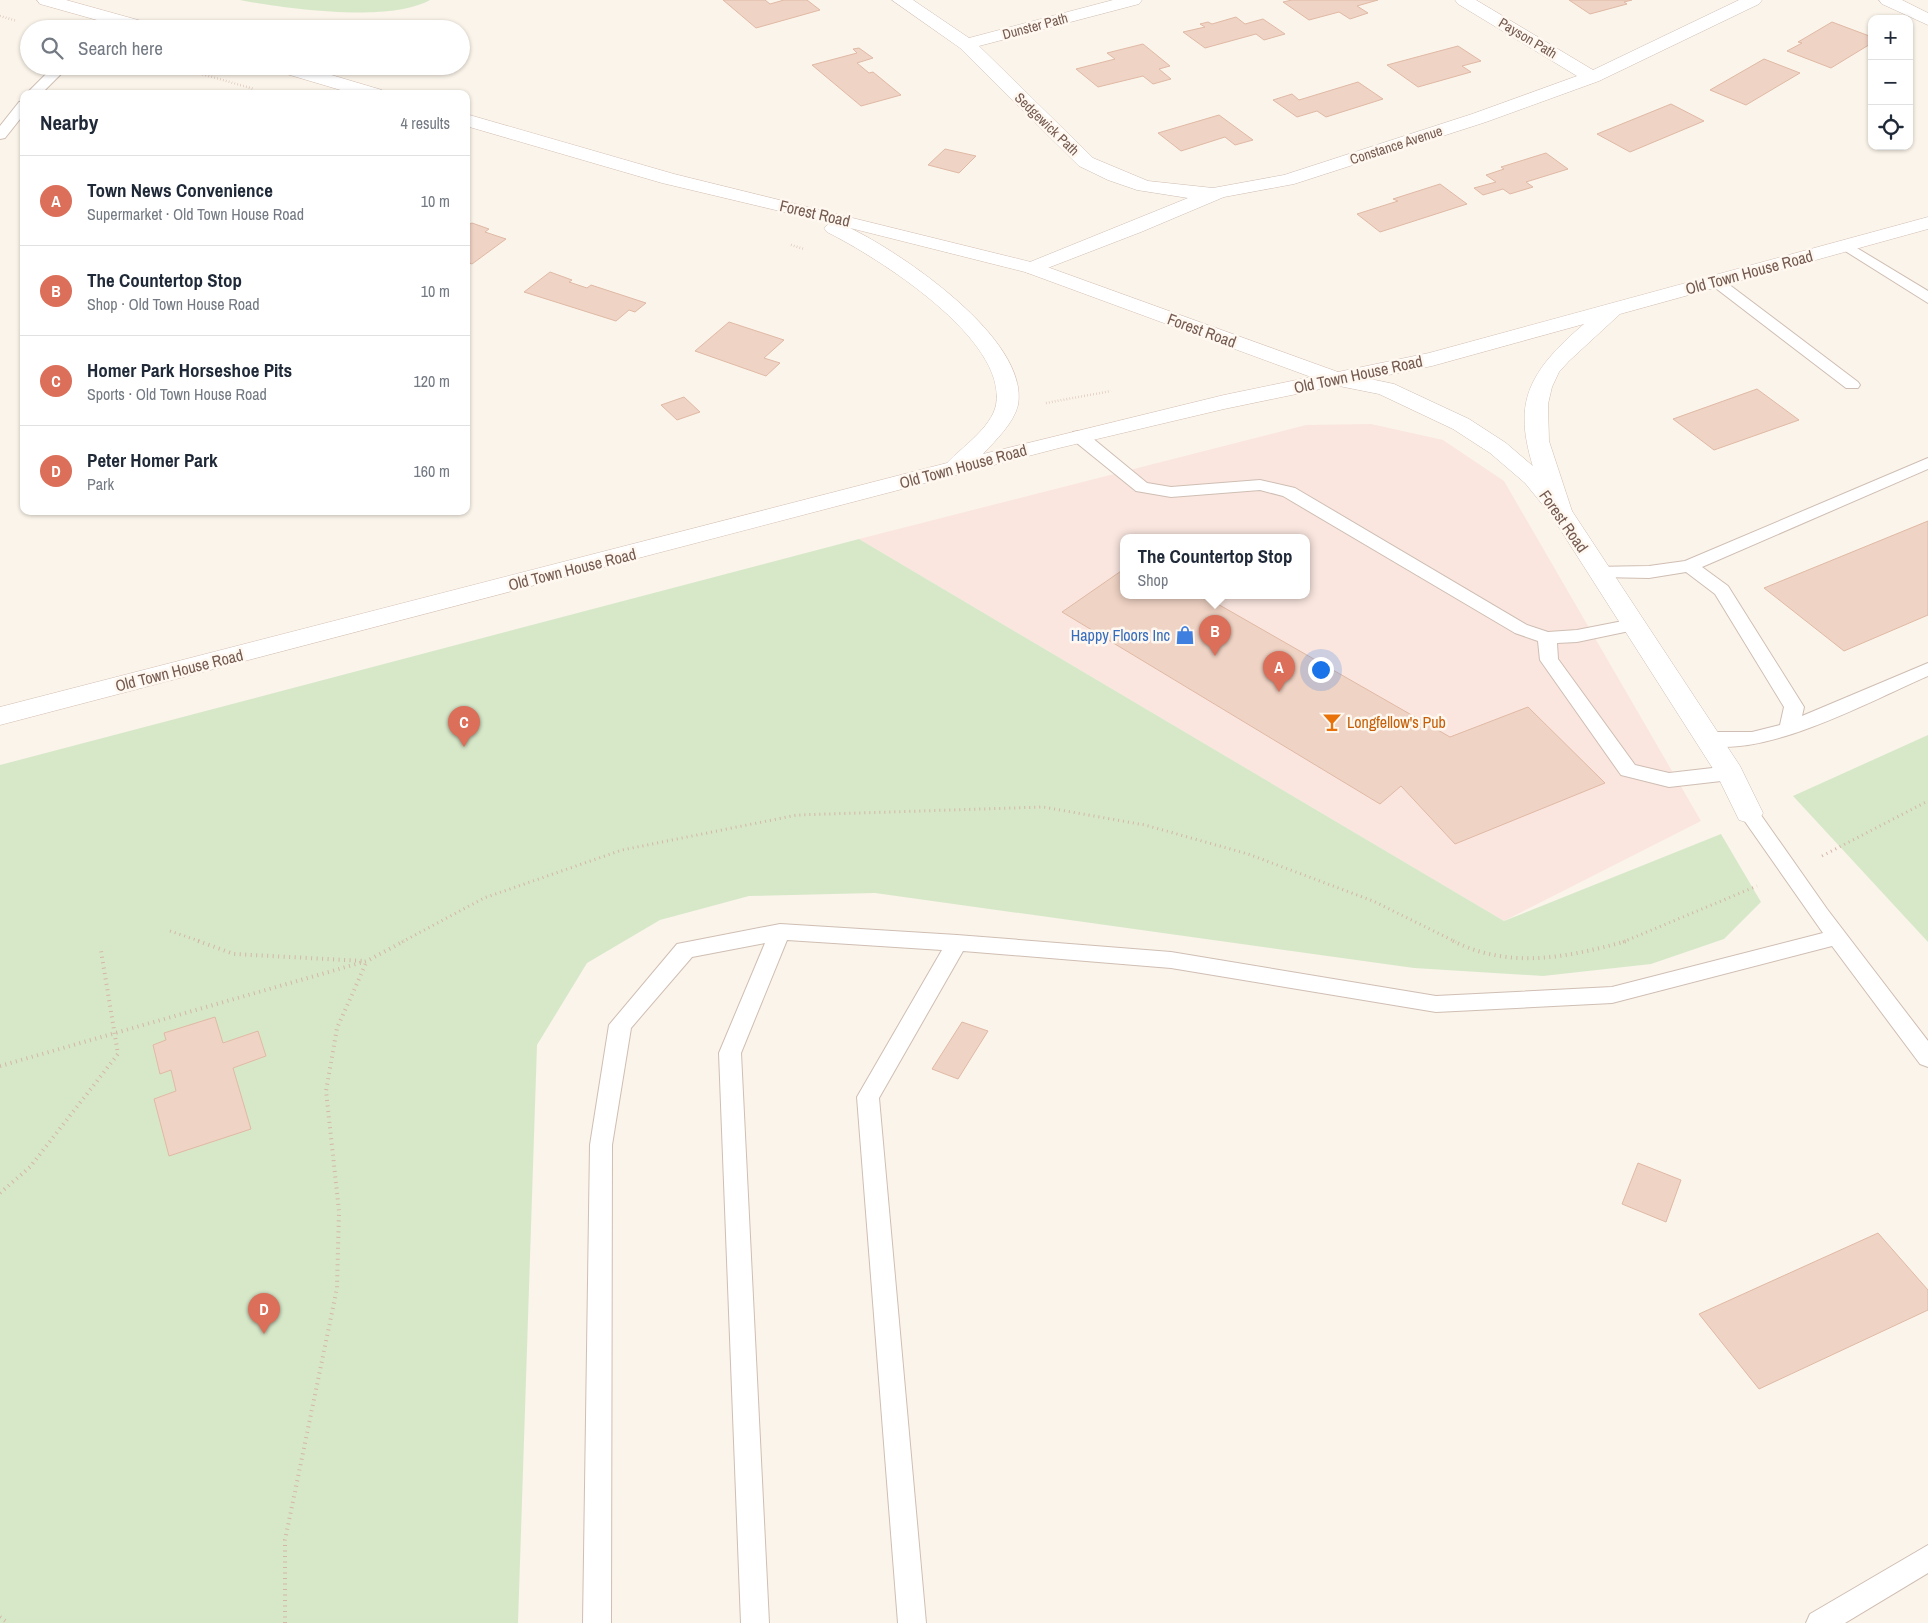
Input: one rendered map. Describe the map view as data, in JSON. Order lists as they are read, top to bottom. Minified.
{"streets":{"main road":["Dunster Path","Payson Path","Sedgewick Path","Constance Avenue","Forest Road","Old Town House Road"]},"crossings":[["Dunster Path","Sedgewick Path"],["Payson Path","Constance Avenue"],["Sedgewick Path","Constance Avenue"],["Constance Avenue","Forest Road"],["Forest Road","Old Town House Road"]],"places":{"shop":["Happy Floors Inc"],"bar":["Longfellow's Pub"]},"page":{"map_buttons":["+","−"],"search":"Search here","heading":["Nearby","4 results"],"list":[{"mark":"A","name":"Town News Convenience","note":"Supermarket · Old Town House Road","value":"10 m"},{"mark":"B","name":"The Countertop Stop","note":"Shop · Old Town House Road","value":"10 m"},{"mark":"C","name":"Homer Park Horseshoe Pits","note":"Sports · Old Town House Road","value":"120 m"},{"mark":"D","name":"Peter Homer Park","note":"Park","value":"160 m"}],"popup":["The Countertop Stop","Shop"],"pins":["B","A","C","D"]}}
